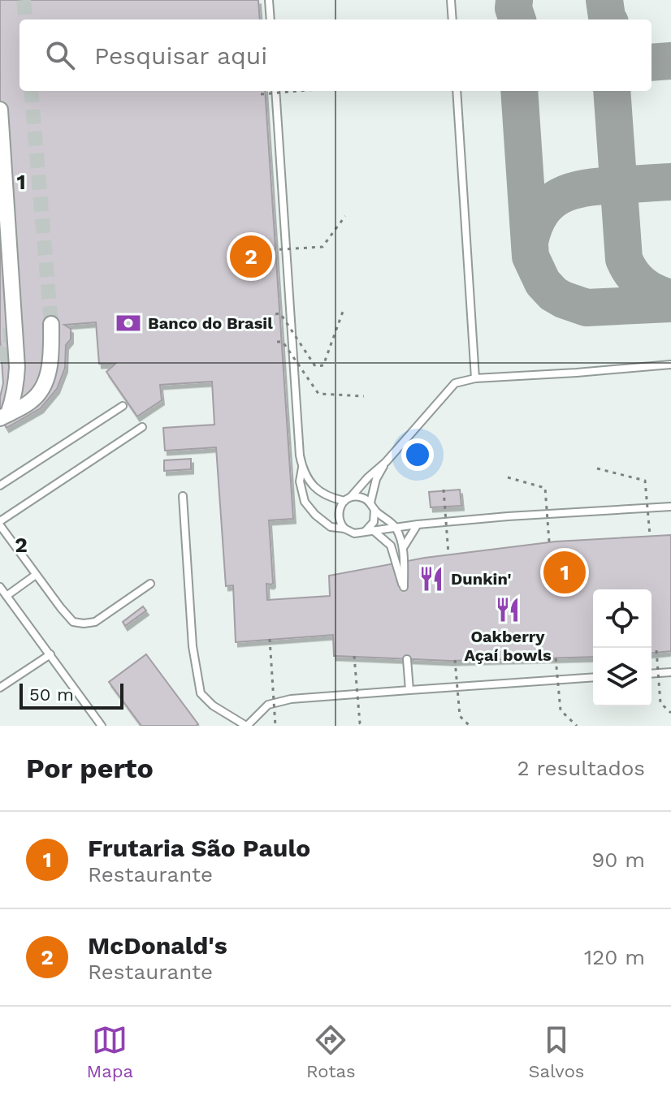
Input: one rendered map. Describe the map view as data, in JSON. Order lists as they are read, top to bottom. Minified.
{"places":{"bank":["Banco do Brasil"],"restaurant":["Dunkin'","Oakberry Açaí bowls"]},"scale_bar":"50 m","page":{"search":"Pesquisar aqui","pins":["2","1"],"scale":"50 m","heading":["Por perto","2 resultados"],"list":[{"mark":"1","name":"Frutaria São Paulo","note":"Restaurante","value":"90 m"},{"mark":"2","name":"McDonald's","note":"Restaurante","value":"120 m"}],"nav":["Mapa","Rotas","Salvos"]},"grid":{"rows":["1","2"]}}
